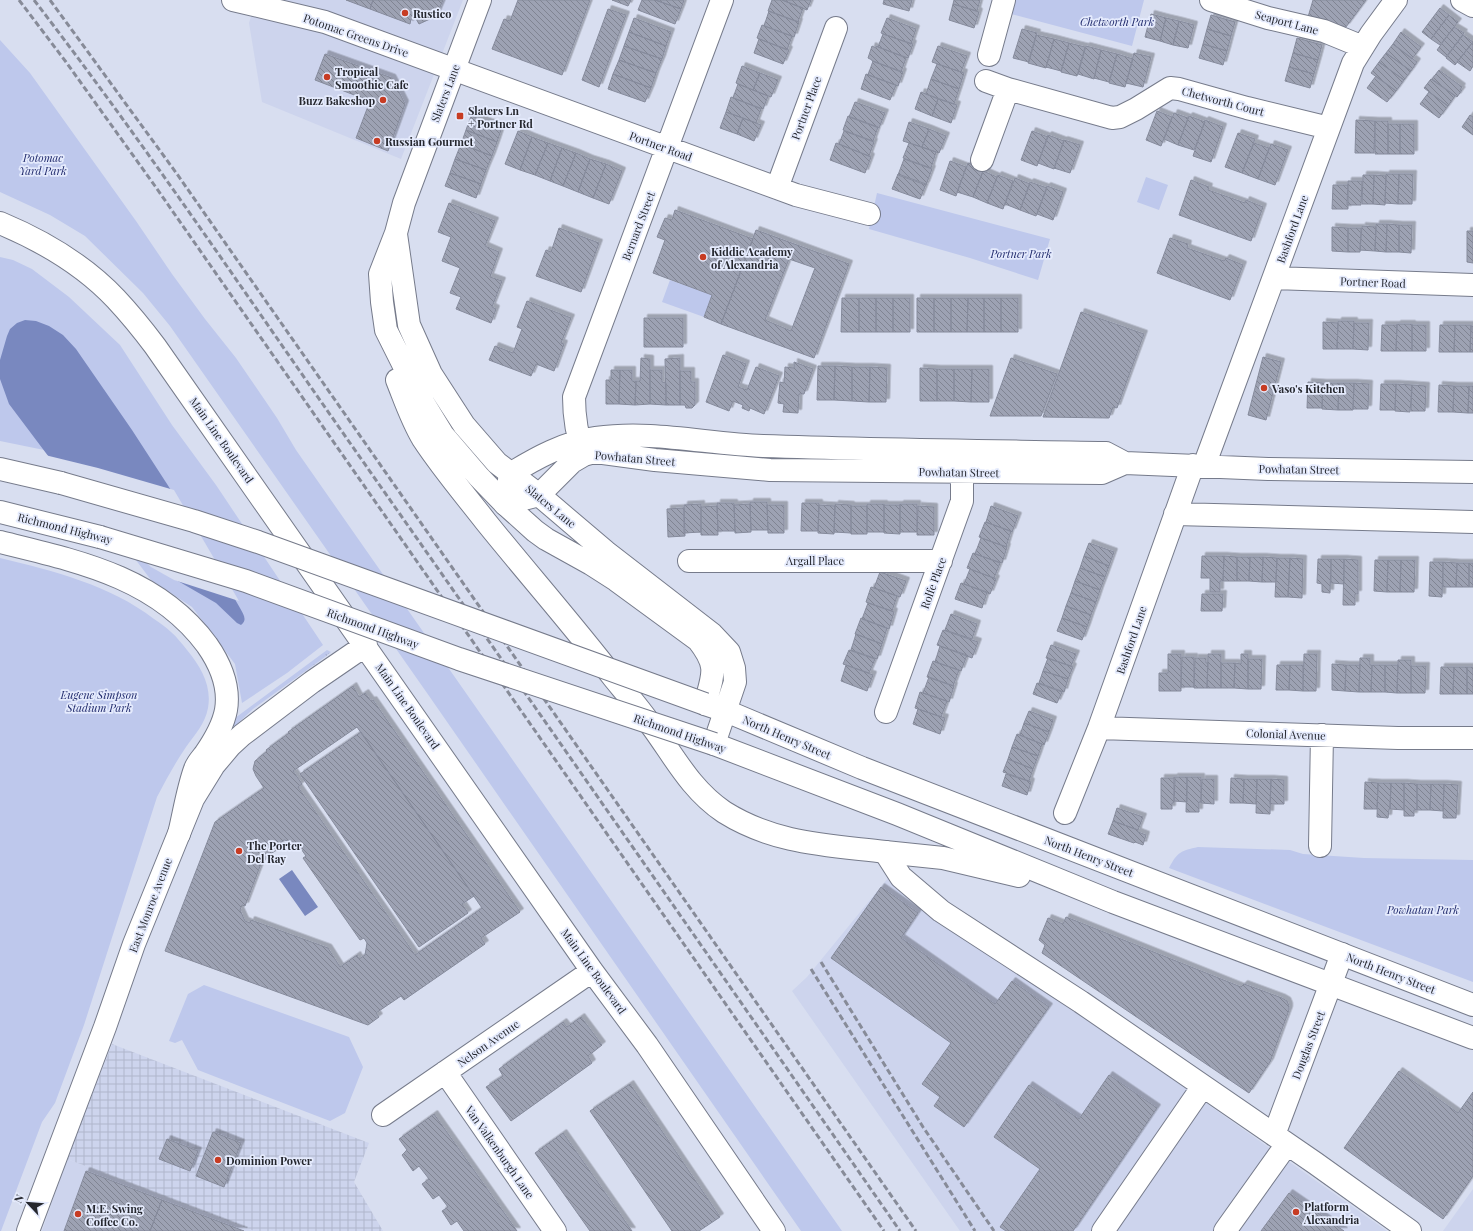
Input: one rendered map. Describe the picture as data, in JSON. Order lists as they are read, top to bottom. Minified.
{"streets":{"main road":["Seaport Lane","Potomac Greens Drive","Slaters Lane","Chetworth Court","Portner Place","Portner Road","Bernard Street","Bashford Lane","Main Line Boulevard","Powhatan Street","Richmond Highway","Argall Place","Rolfe Place","Colonial Avenue","North Henry Street","East Monroe Avenue","Nelson Avenue","Douglas Street","Van Valkenburgh Lane"]},"crossings":[["Seaport Lane","Bashford Lane"],["Potomac Greens Drive","Slaters Lane"],["Potomac Greens Drive","Portner Road"],["Slaters Lane","Portner Road"],["Slaters Lane","Powhatan Street"],["Slaters Lane","Richmond Highway"],["Slaters Lane","North Henry Street"],["Chetworth Court","Bashford Lane"],["Portner Place","Portner Road"],["Portner Road","Bernard Street"],["Portner Road","Bashford Lane"],["Bernard Street","Powhatan Street"],["Bashford Lane","Powhatan Street"],["Bashford Lane","Colonial Avenue"],["Main Line Boulevard","East Monroe Avenue"],["Main Line Boulevard","Nelson Avenue"],["Powhatan Street","Rolfe Place"],["Argall Place","Rolfe Place"],["North Henry Street","Douglas Street"],["Nelson Avenue","Van Valkenburgh Lane"]],"parks":["Chetworth Park","Potomac Yard Park","Portner Park","Eugene Simpson Stadium Park","Powhatan Park"],"places":{"other":["Rustico","Tropical Smoothie Cafe","Buzz Bakeshop","Russian Gourmet","Kiddie Academy of Alexandria","Vaso's Kitchen","The Porter Del Ray","Dominion Power","Platform Alexandria","M.E. Swing Coffee Co."],"transit":["Slaters Ln + Portner Rd"]},"north":"top left"}
